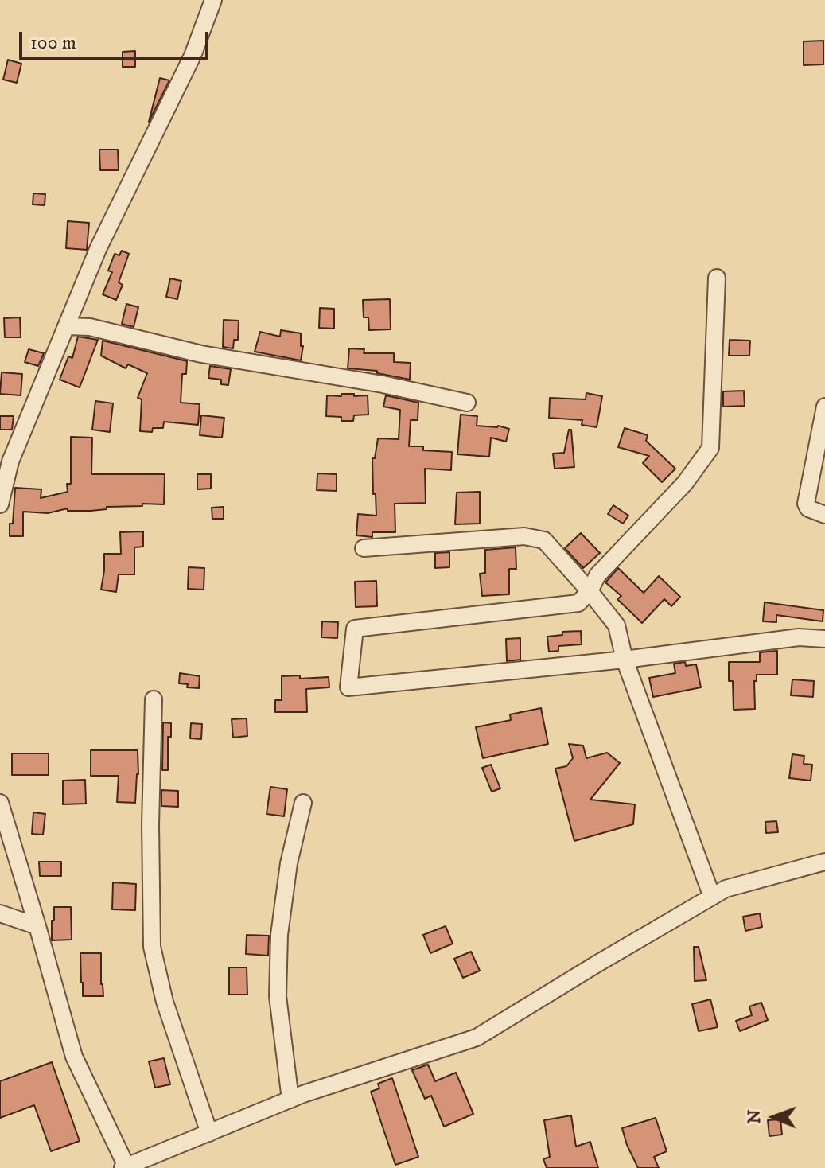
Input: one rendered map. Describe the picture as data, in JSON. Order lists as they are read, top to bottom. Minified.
{"scale_bar":"100 m","north":"left"}
